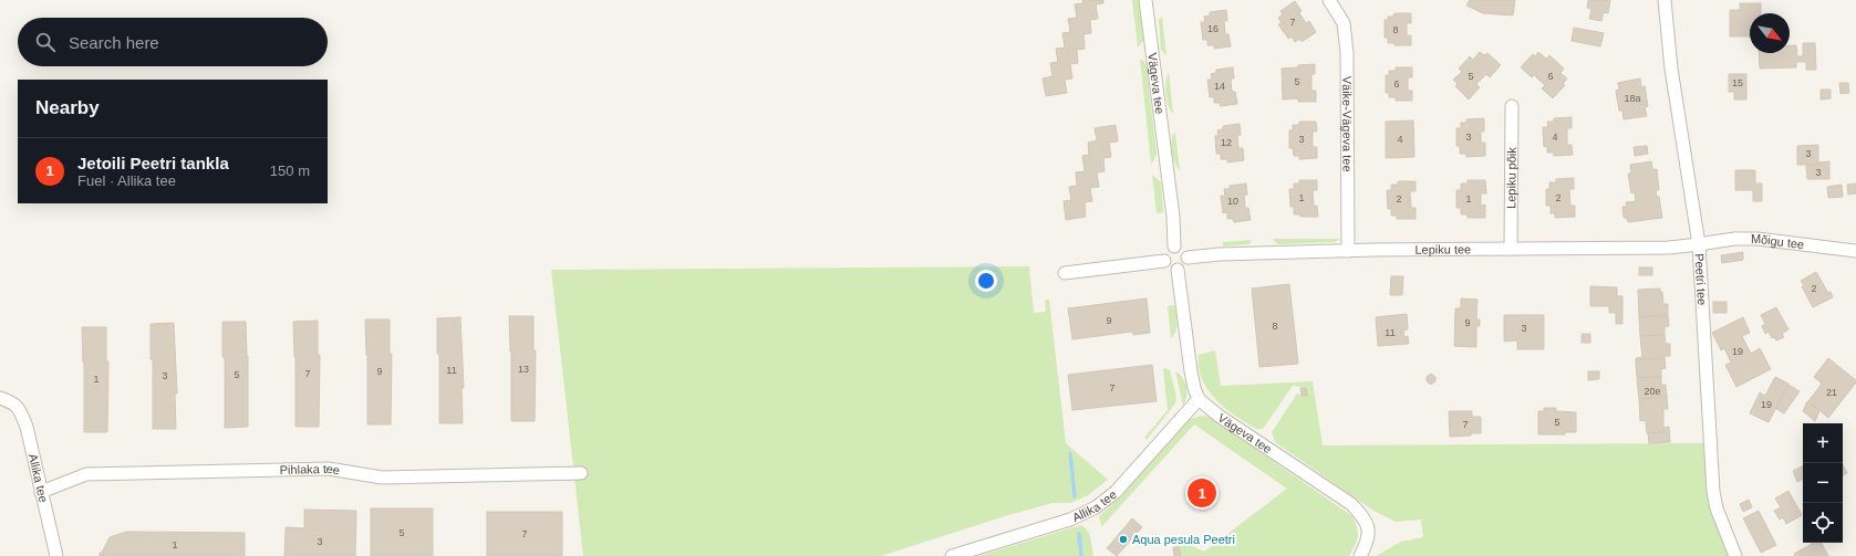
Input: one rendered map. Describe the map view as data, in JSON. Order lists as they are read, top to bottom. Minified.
{"streets":{"street":["Vägeva tee","Väike-Vägeva tee","Lepiku põik","Mõigu tee","Lepiku tee","Peetri tee","Pihlaka tee","Allika tee"]},"crossings":[["Vägeva tee","Lepiku tee"],["Vägeva tee","Allika tee"],["Väike-Vägeva tee","Lepiku tee"],["Lepiku põik","Lepiku tee"],["Mõigu tee","Lepiku tee"],["Mõigu tee","Peetri tee"],["Lepiku tee","Peetri tee"],["Pihlaka tee","Allika tee"]],"places":["Aqua pesula Peetri"],"house_numbers":["7","16","8","5","6","5","15","6","14","18a","3","4","3","4","12","3","3","1","2","2","1","10","2","9","9","8","3","11","19","13","11","9","7","5","3","1","7","20e","21","19","5","7","5","7","3","1"],"north":"bottom right","page":{"search":"Search here","heading":"Nearby","list":[{"mark":"1","name":"Jetoili Peetri tankla","note":"Fuel · Allika tee","value":"150 m"}],"map_buttons":["+","−"],"pins":"1"}}
